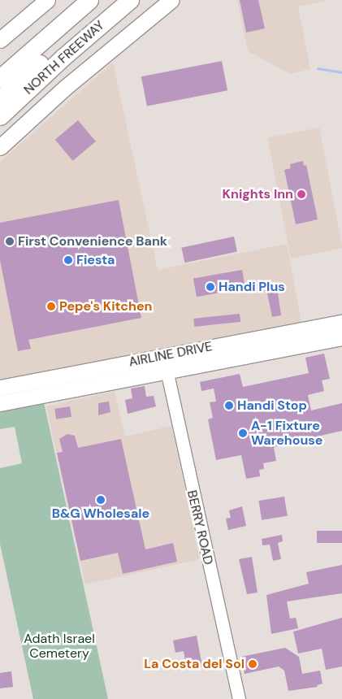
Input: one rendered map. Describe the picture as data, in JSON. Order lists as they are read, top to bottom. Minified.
{"streets":{"highway":["NORTH FREEWAY"],"main road":["AIRLINE DRIVE"],"street":["BERRY ROAD"]},"crossings":[["AIRLINE DRIVE","BERRY ROAD"]],"parks":["Adath Israel Cemetery"],"places":["Knights Inn","First Convenience Bank","Fiesta","Handi Plus","Pepe's Kitchen","Handi Stop","A-1 Fixture Warehouse","B&G Wholesale","La Costa del Sol"]}
